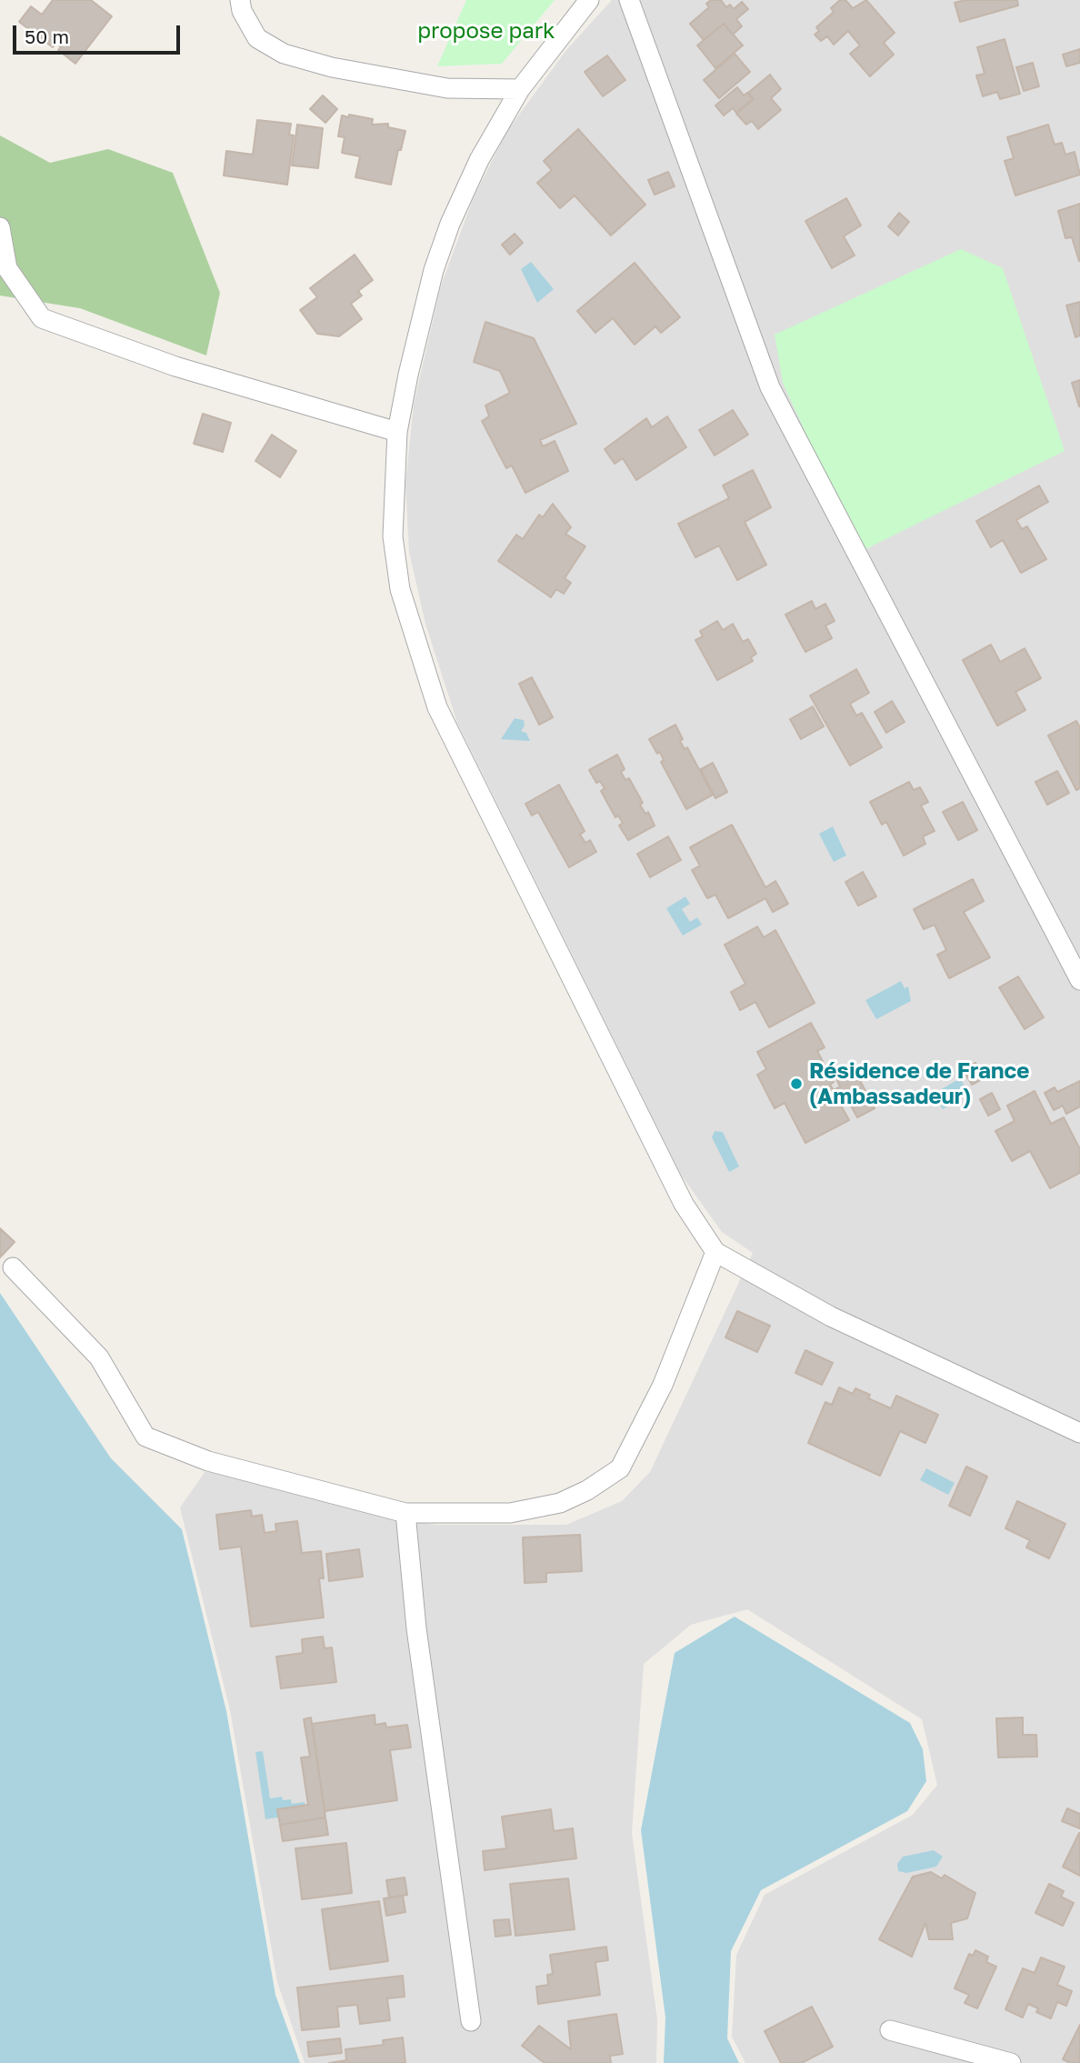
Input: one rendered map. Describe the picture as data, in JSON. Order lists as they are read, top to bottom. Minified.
{"parks":["propose park"],"places":["Résidence de France (Ambassadeur)"],"scale_bar":"50 m"}
